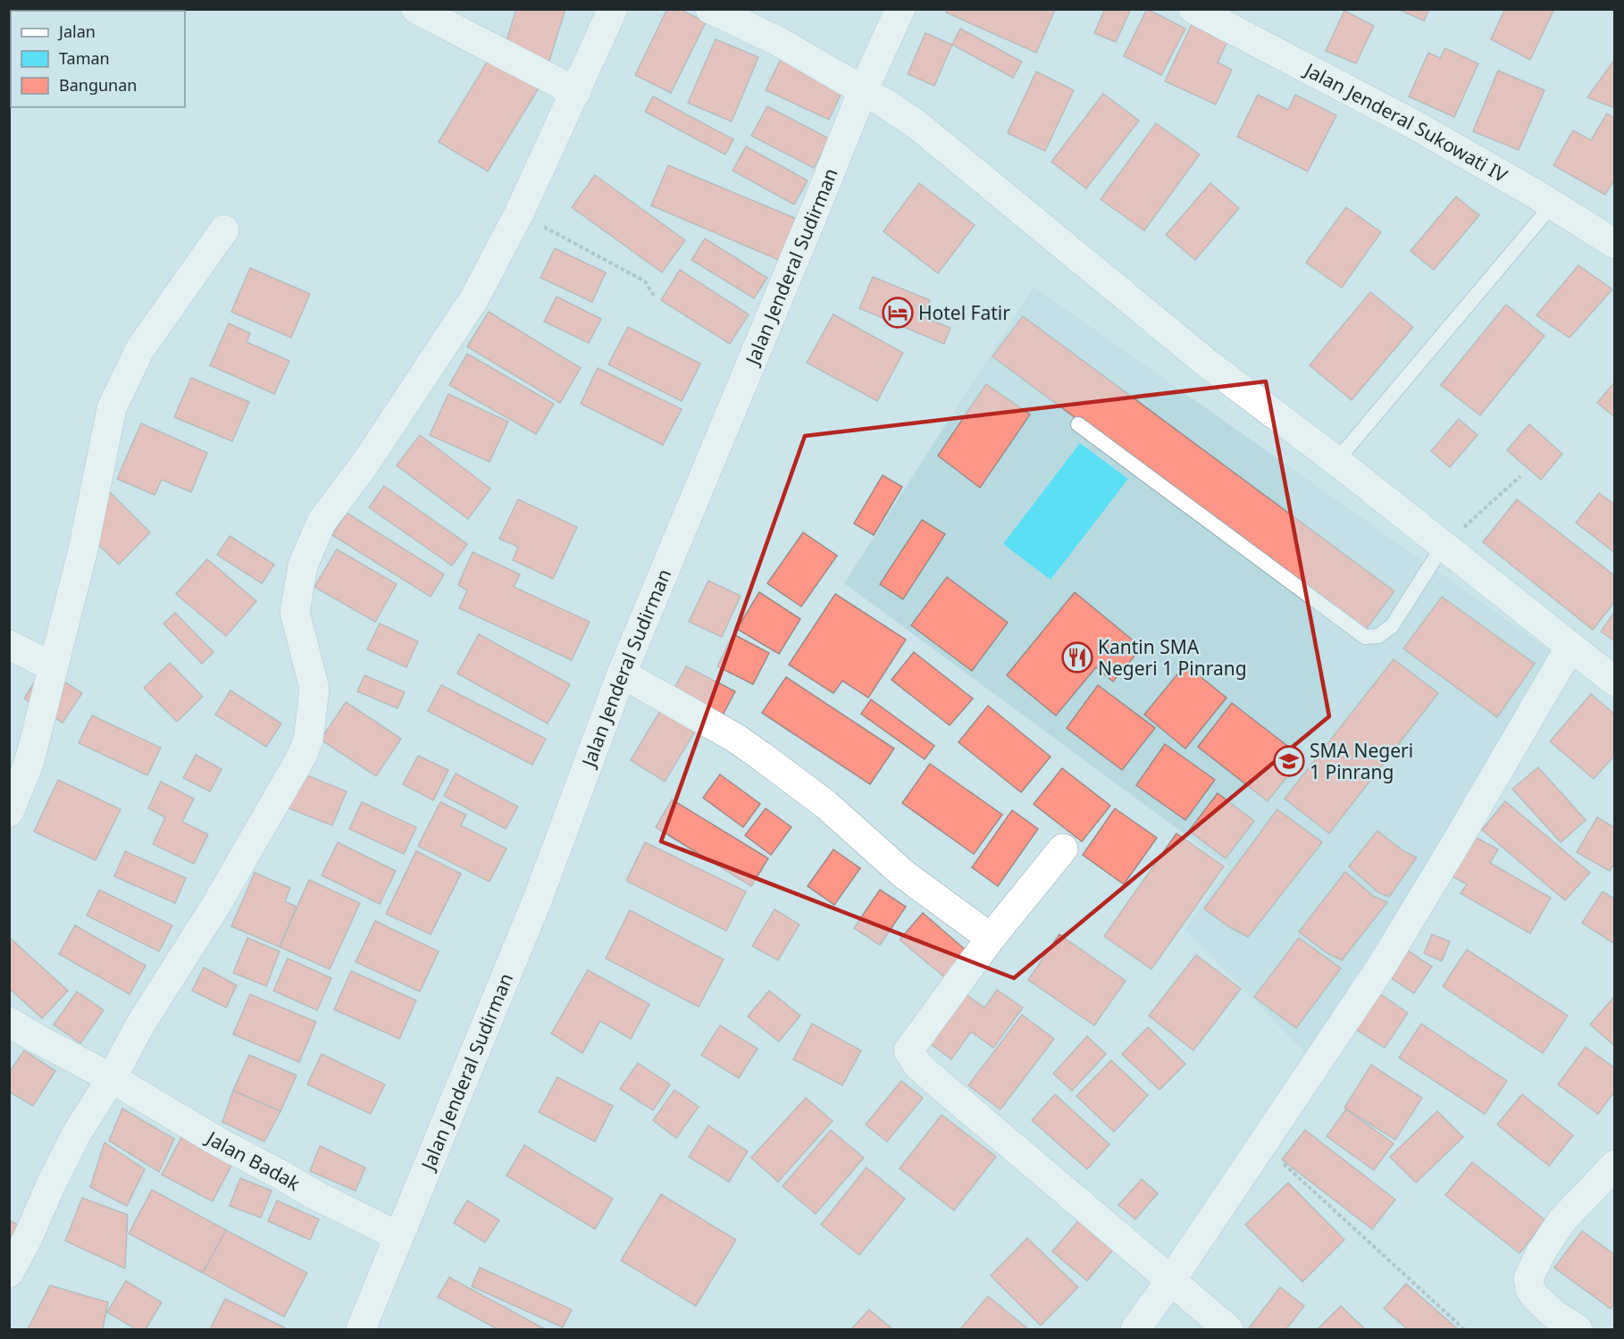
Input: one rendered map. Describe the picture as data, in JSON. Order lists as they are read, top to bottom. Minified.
{"streets":{"main road":["Jalan Jenderal Sukowati IV","Jalan Jenderal Sudirman","Jalan Badak"]},"crossings":[["Jalan Jenderal Sudirman","Jalan Badak"]],"places":{"hotel":["Hotel Fatir"],"restaurant":["Kantin SMA Negeri 1 Pinrang"],"school or university":["SMA Negeri 1 Pinrang"]},"legend":["Jalan","Taman","Bangunan"]}
